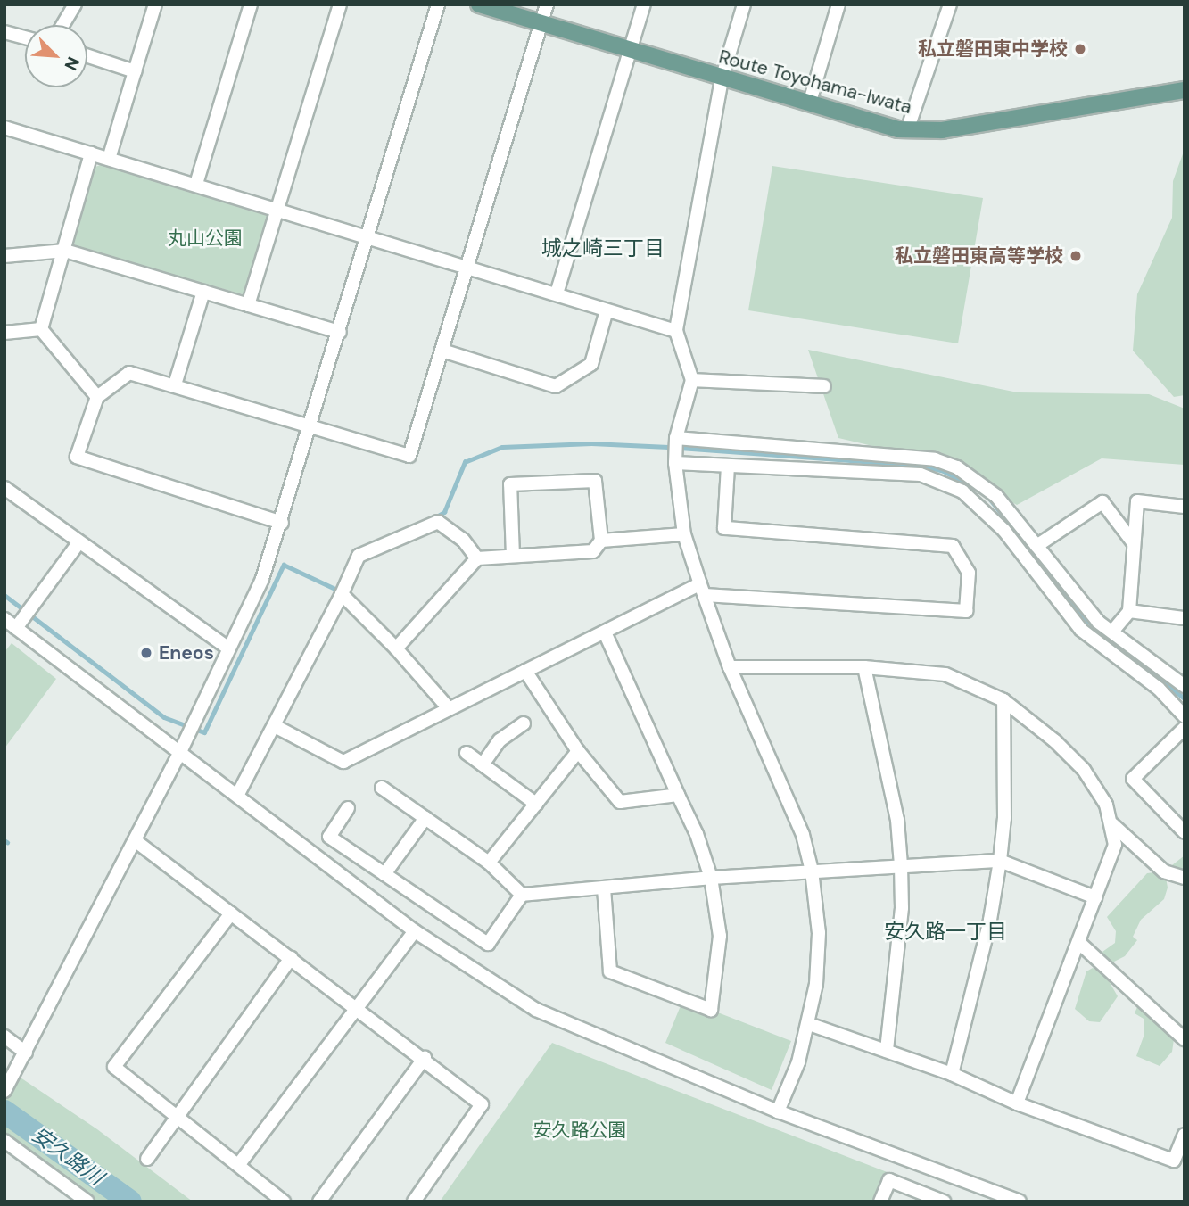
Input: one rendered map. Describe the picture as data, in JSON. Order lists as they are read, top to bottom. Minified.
{"streets":{"main road":["Route Toyohama-Iwata"]},"districts":["城之崎三丁目","安久路一丁目"],"water":["安久路川"],"parks":["丸山公園","安久路公園"],"places":["私立磐田東中学校","私立磐田東高等学校","Eneos"],"north":"bottom right"}
